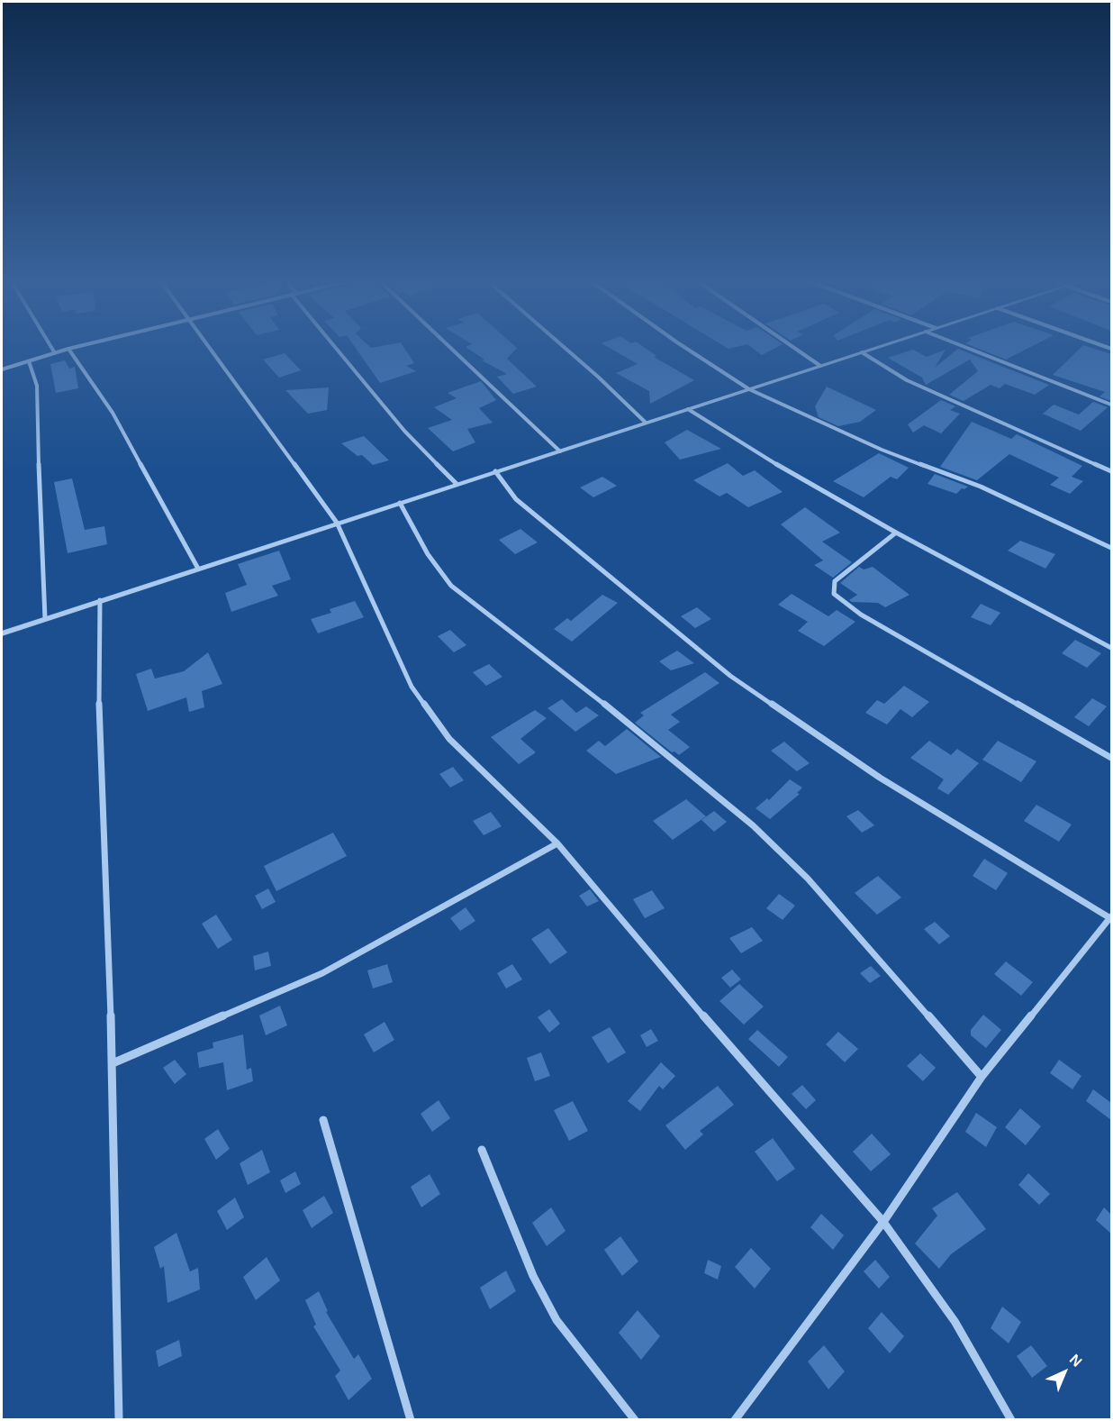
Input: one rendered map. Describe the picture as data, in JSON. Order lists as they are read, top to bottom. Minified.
{"north":"top right"}
